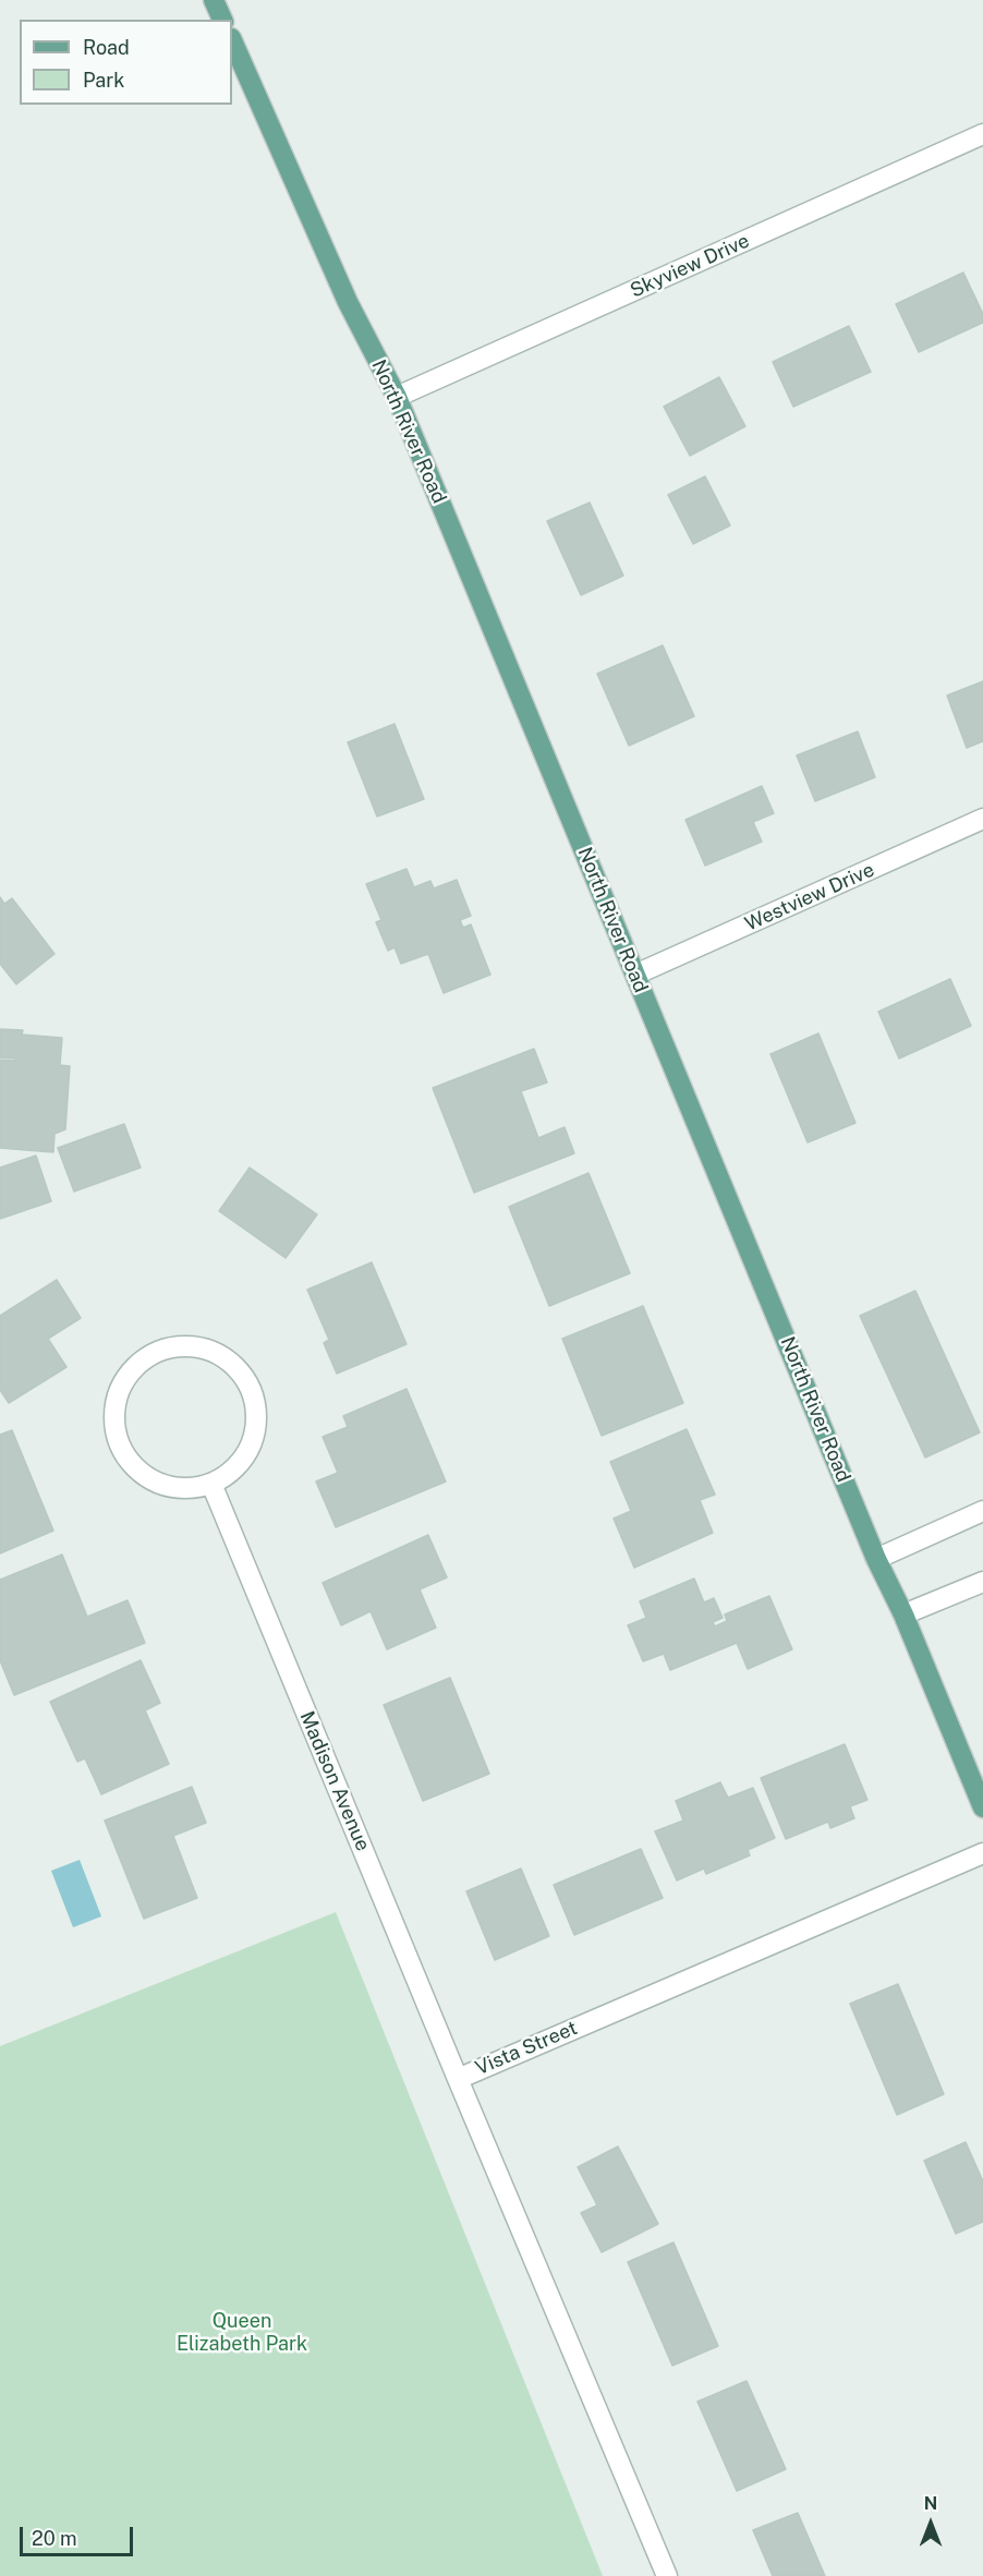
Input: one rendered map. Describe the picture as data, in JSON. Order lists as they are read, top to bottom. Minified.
{"streets":{"main road":["North River Road"],"street":["Skyview Drive","Westview Drive","Madison Avenue","Vista Street"]},"crossings":[["Skyview Drive","North River Road"],["North River Road","Westview Drive"],["Madison Avenue","Vista Street"]],"parks":["Queen Elizabeth Park"],"legend":["Road","Park"],"scale_bar":"20 m","north":"top"}
